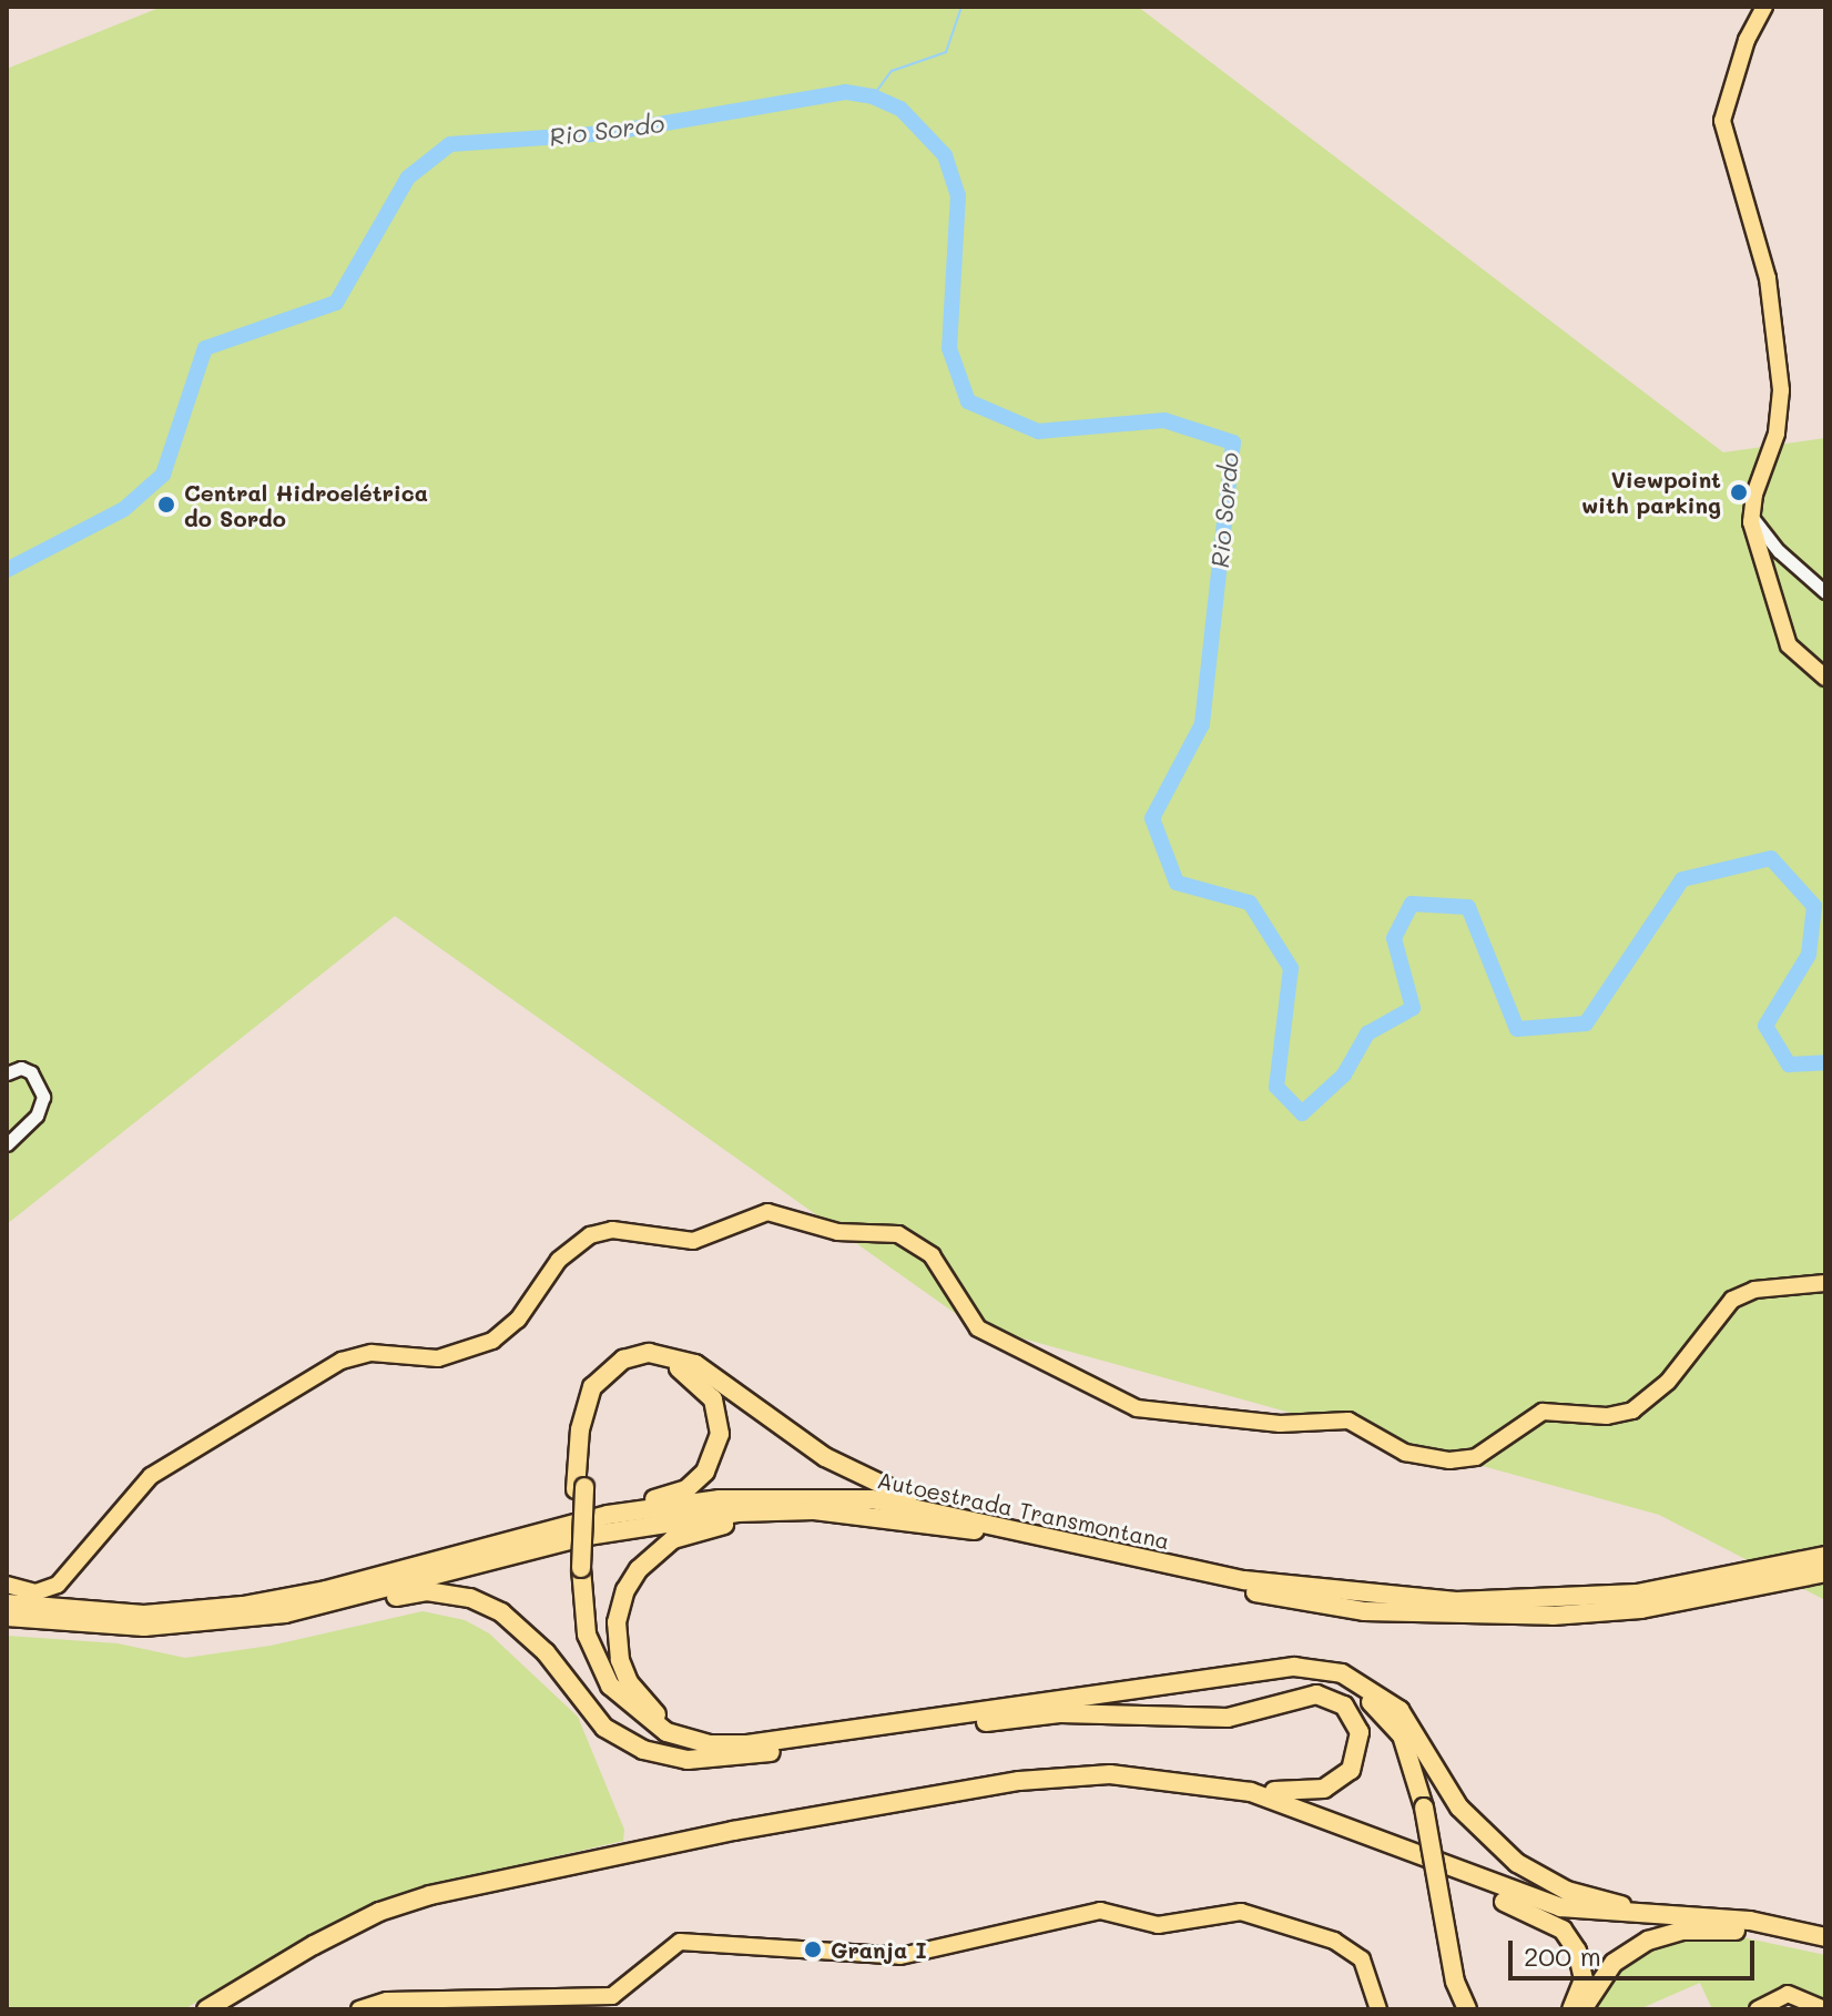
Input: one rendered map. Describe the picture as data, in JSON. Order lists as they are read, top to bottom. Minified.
{"streets":{"highway":["Autoestrada Transmontana"]},"water":["Rio Sordo"],"places":["Viewpoint with parking","Central Hidroelétrica do Sordo","Granja I"],"scale_bar":"200 m"}
